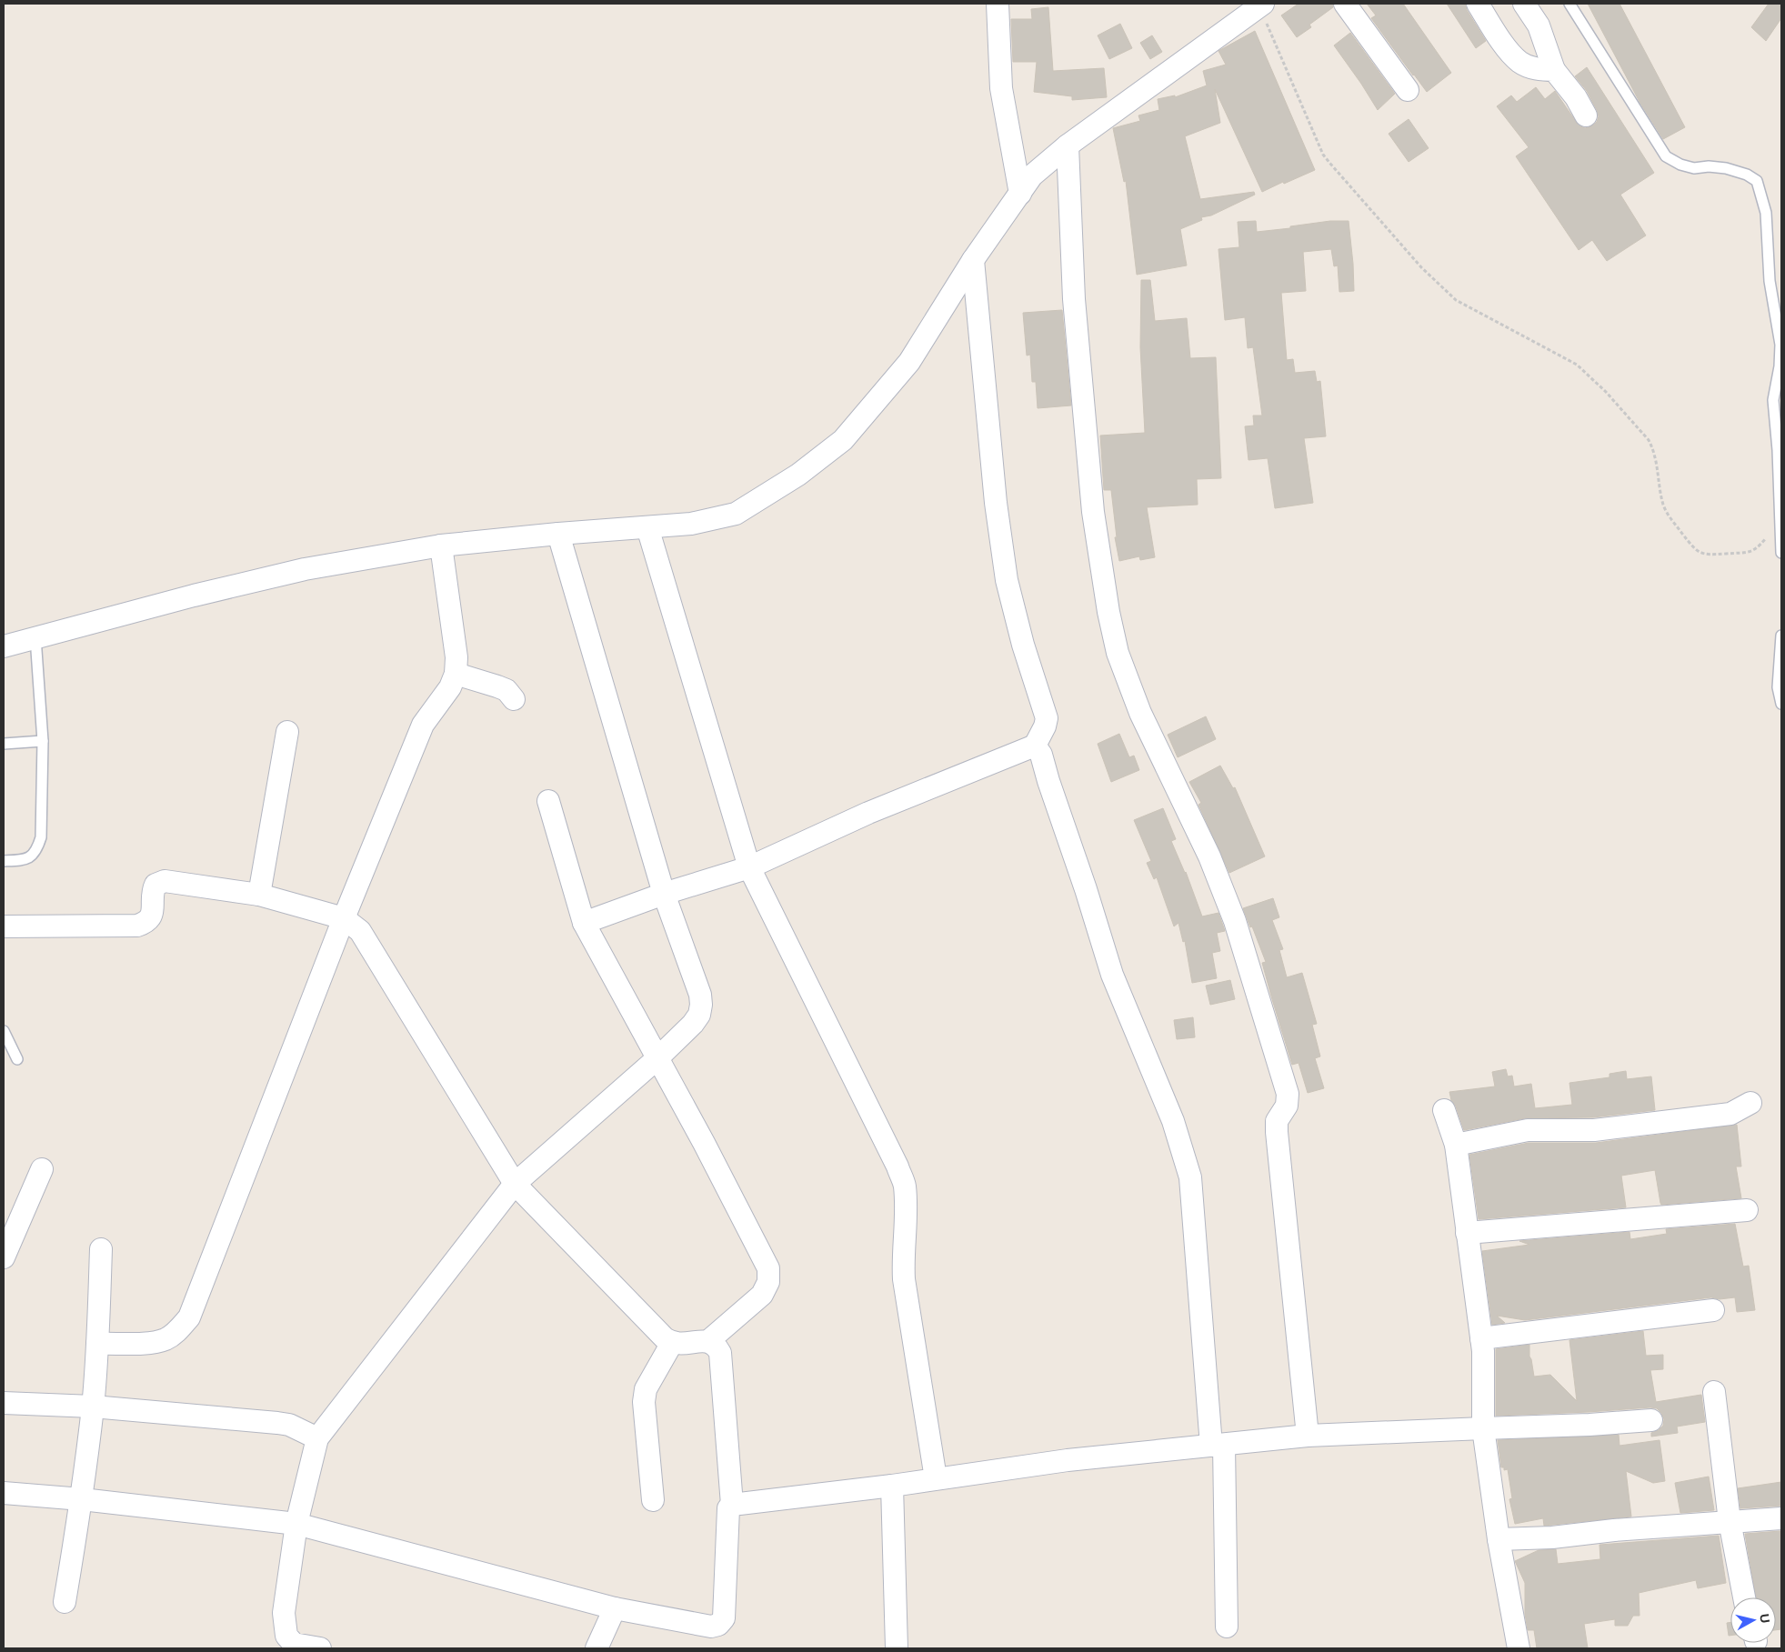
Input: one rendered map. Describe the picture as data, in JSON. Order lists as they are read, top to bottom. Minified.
{"north":"right"}
